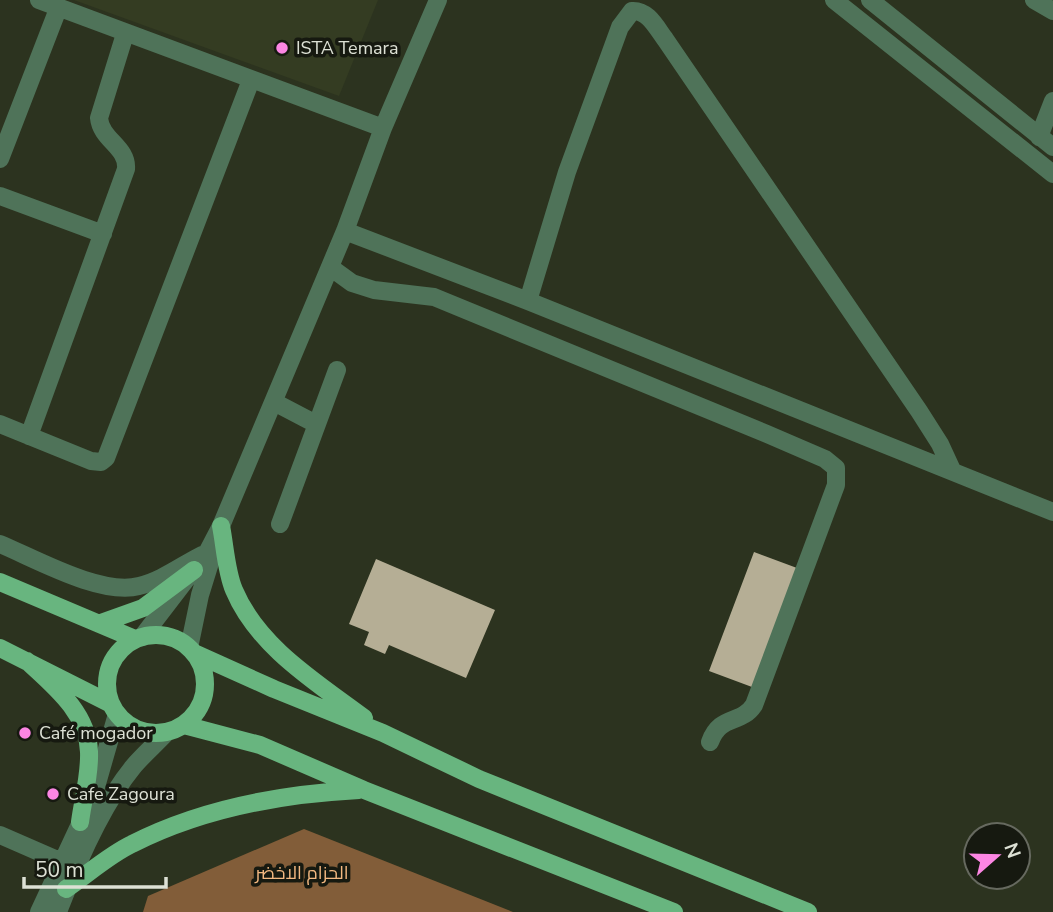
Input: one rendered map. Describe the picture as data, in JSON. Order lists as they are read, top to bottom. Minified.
{"parks":["الحزام الاخضر"],"places":["ISTA Temara","Café mogador","Cafe Zagoura"],"scale_bar":"50 m","north":"right"}
